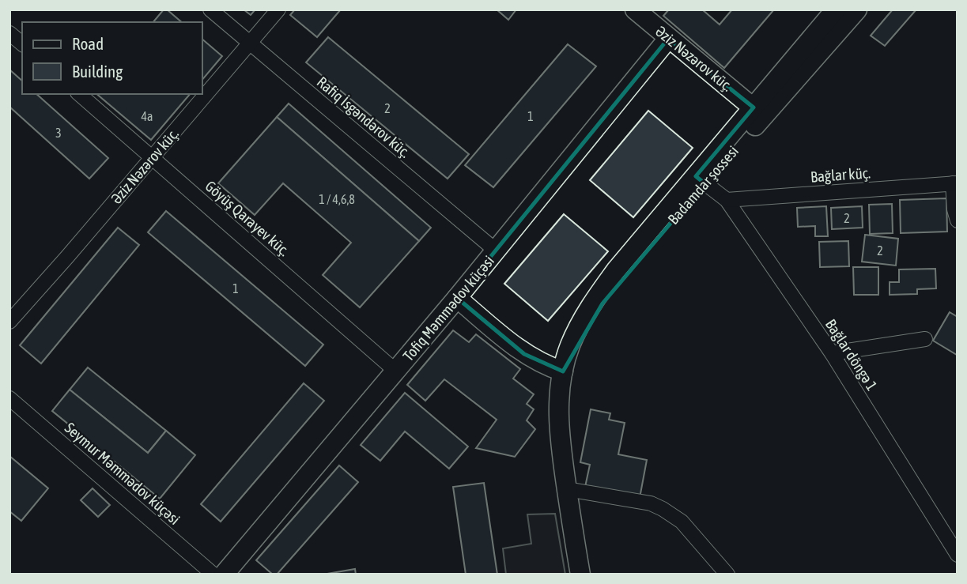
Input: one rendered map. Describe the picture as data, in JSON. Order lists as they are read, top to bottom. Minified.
{"streets":{"street":["Əziz Nəzərov küç.","Rafiq İsgəndərov küç.","Bağlar küç.","Badamdar şossesi","Göyüş Qarayev küç.","Tofiq Məmmədov küçəsi","Bağlar döngə 1","Seymur Məmmədov küçəsi"]},"crossings":[["Əziz Nəzərov küç.","Rafiq İsgəndərov küç."],["Əziz Nəzərov küç.","Badamdar şossesi"],["Əziz Nəzərov küç.","Göyüş Qarayev küç."],["Əziz Nəzərov küç.","Tofiq Məmmədov küçəsi"],["Rafiq İsgəndərov küç.","Tofiq Məmmədov küçəsi"],["Bağlar küç.","Bağlar döngə 1"],["Badamdar şossesi","Bağlar döngə 1"],["Göyüş Qarayev küç.","Tofiq Məmmədov küçəsi"]],"house_numbers":["2","4a","1","3","1 / 4,6,8","2","2","1"],"legend":["Road","Building"]}
